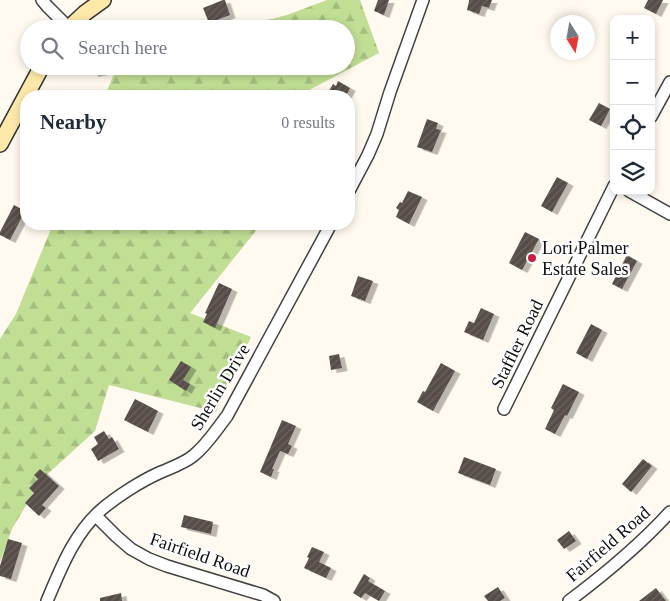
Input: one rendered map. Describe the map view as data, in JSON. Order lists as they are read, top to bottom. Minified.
{"streets":{"street":["Staffler Road","Sherlin Drive","Fairfield Road"]},"crossings":[["Sherlin Drive","Fairfield Road"]],"places":["Lori Palmer Estate Sales"],"north":"bottom","page":{"map_buttons":["+","−"],"search":"Search here","heading":["Nearby","0 results"]}}
